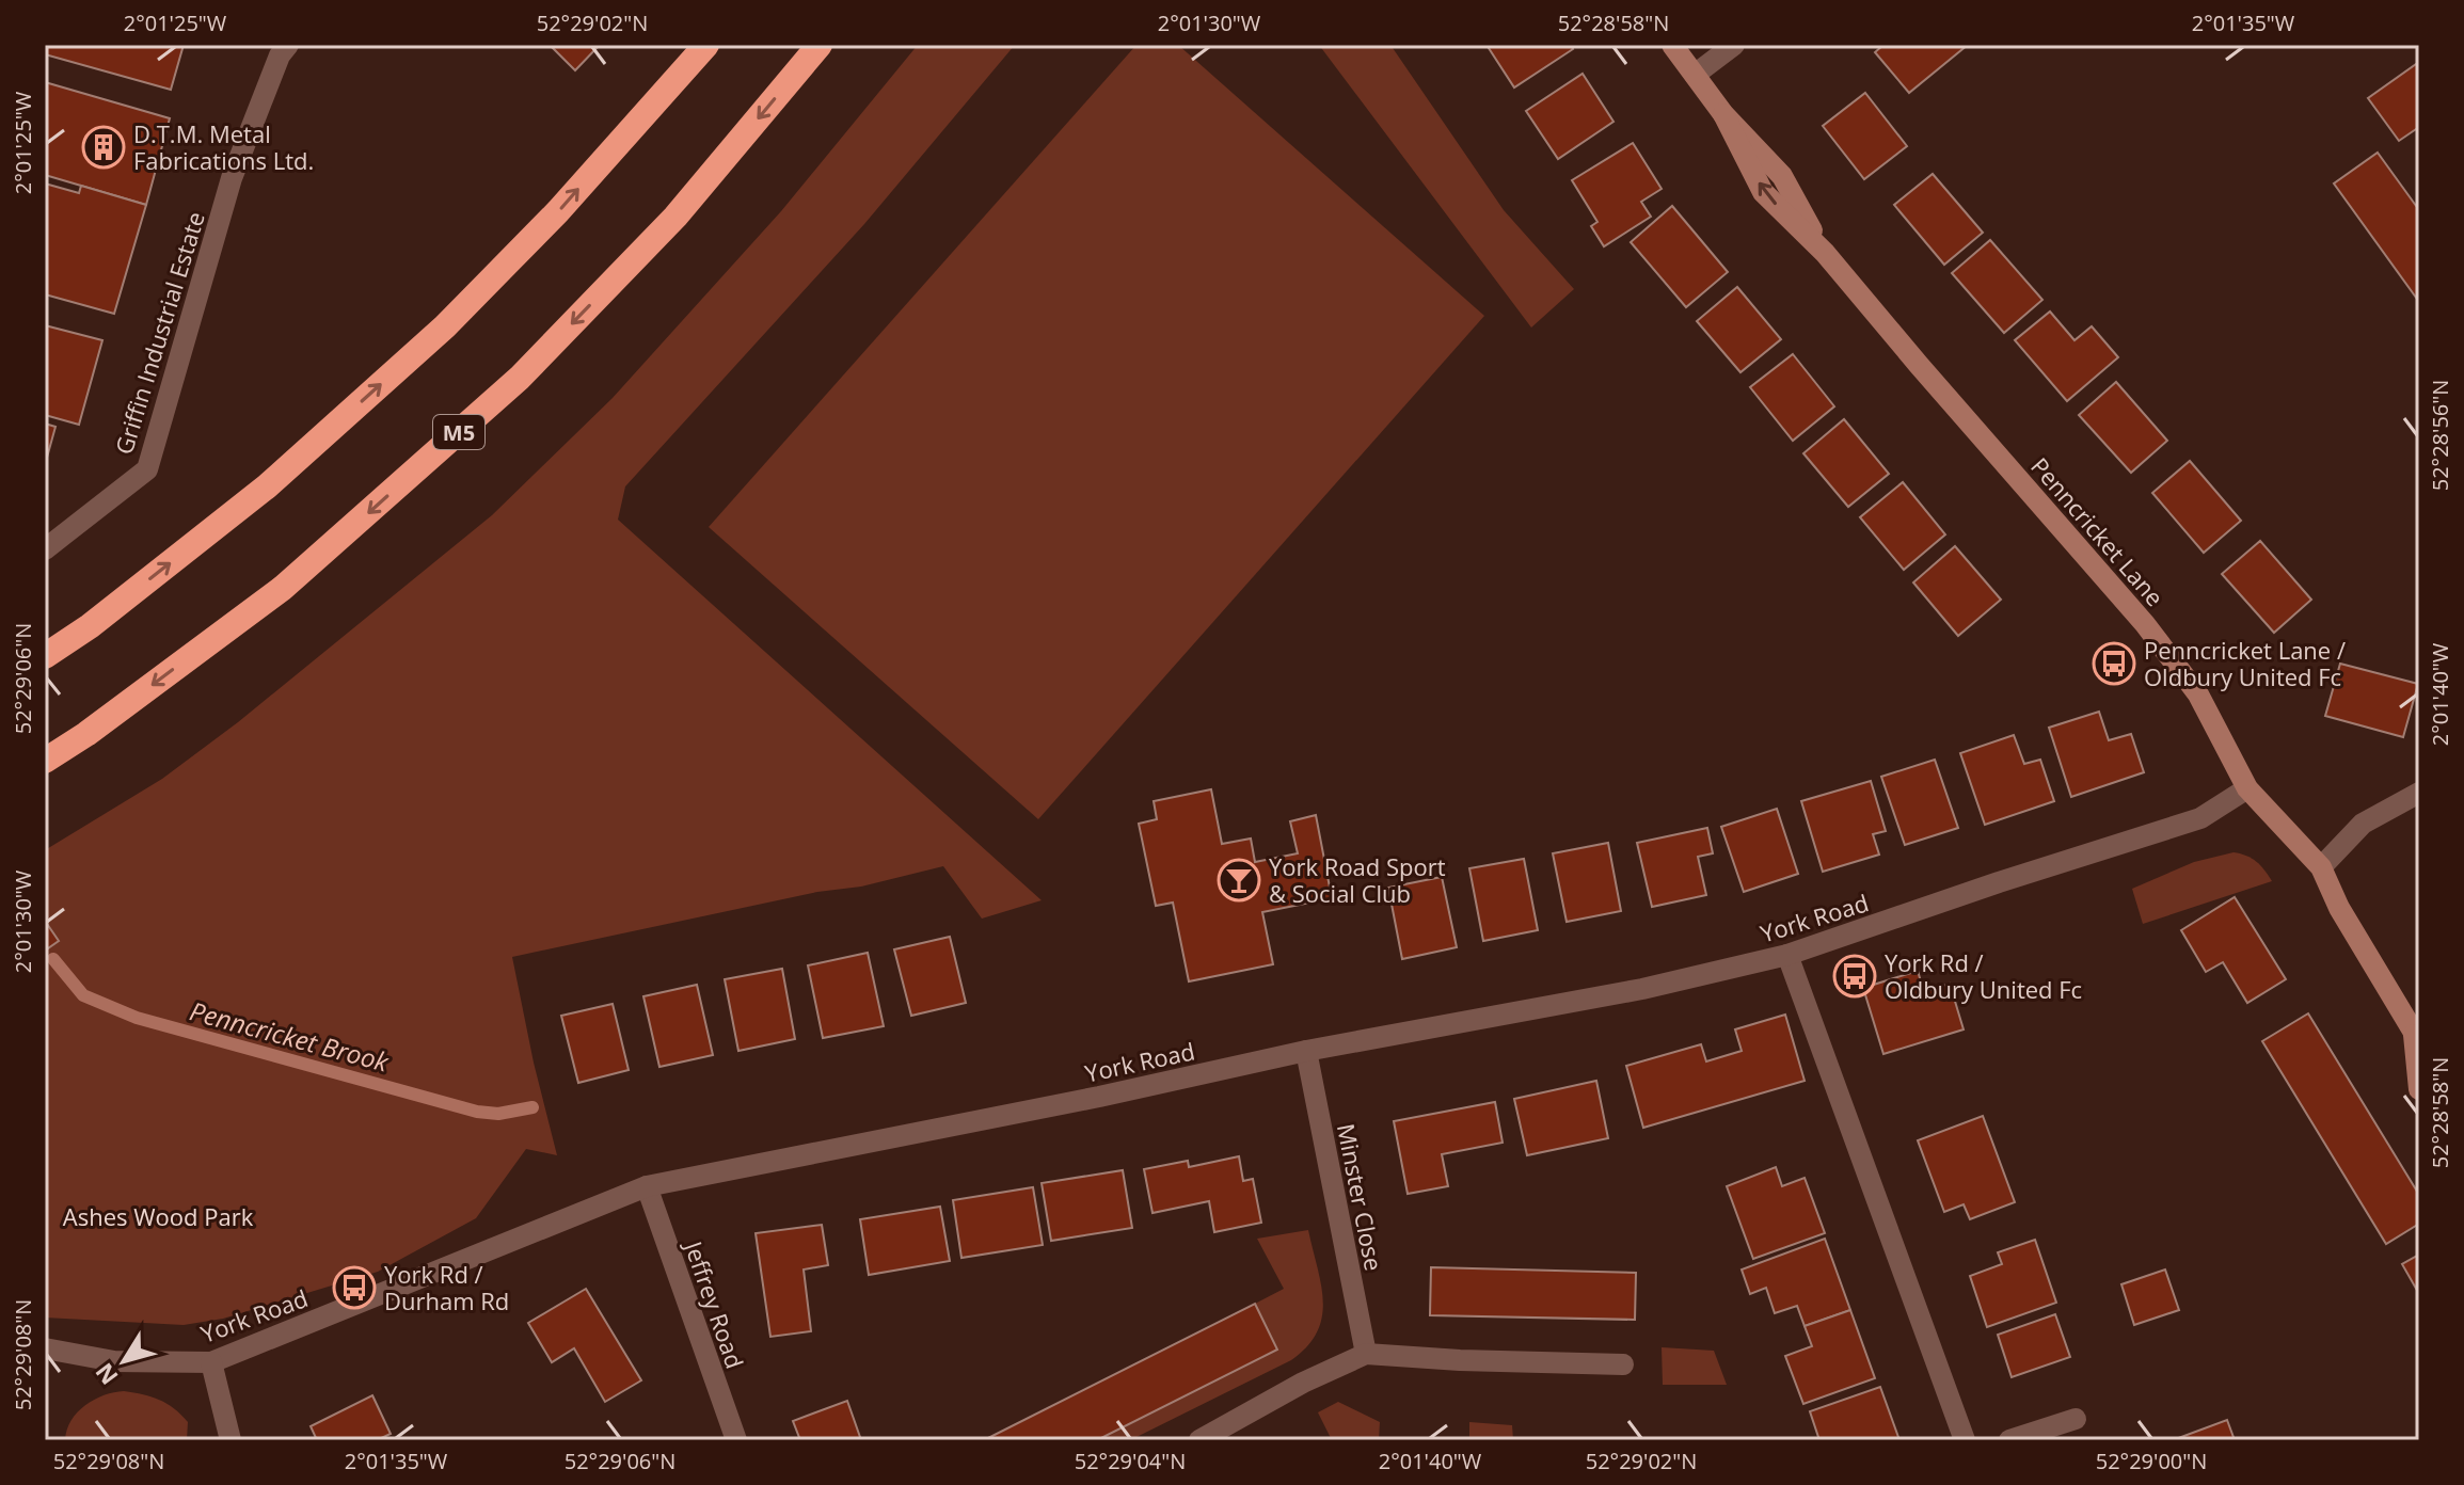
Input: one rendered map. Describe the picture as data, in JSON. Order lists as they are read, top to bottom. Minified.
{"streets":{"highway":["M5"],"street":["Griffin Industrial Estate","Penncricket Lane","York Road","Minster Close","Jeffrey Road"]},"crossings":[["Penncricket Lane","York Road"],["York Road","Minster Close"],["York Road","Jeffrey Road"]],"water":["Penncricket Brook"],"parks":["Ashes Wood Park"],"places":{"building":["D.T.M. Metal Fabrications Ltd."],"bus stop":["Penncricket Lane / Oldbury United Fc","York Rd / Oldbury United Fc","York Rd / Durham Rd"],"bar":["York Road Sport & Social Club"]},"north":"bottom left","coordinates":["2°01'25\"W","52°29'02\"N","2°01'30\"W","52°28'58\"N","2°01'35\"W","52°28'56\"N","52°29'06\"N","2°01'40\"W","52°29'08\"N","52°29'04\"N","52°29'00\"N"]}
